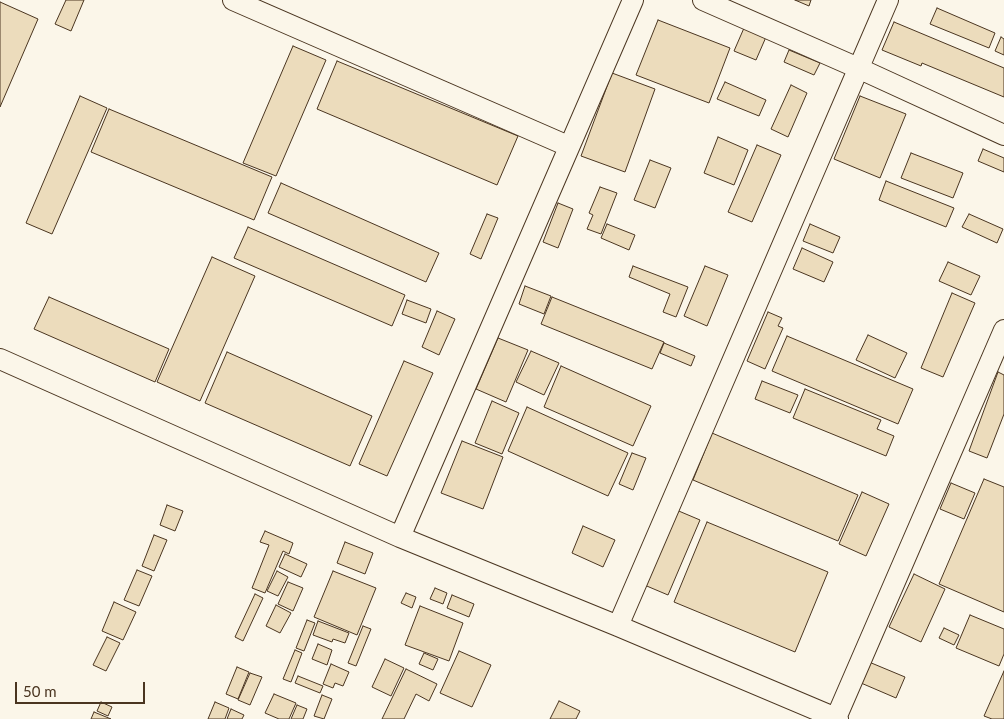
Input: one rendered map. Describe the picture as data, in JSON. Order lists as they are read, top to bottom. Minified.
{"scale_bar":"50 m"}
